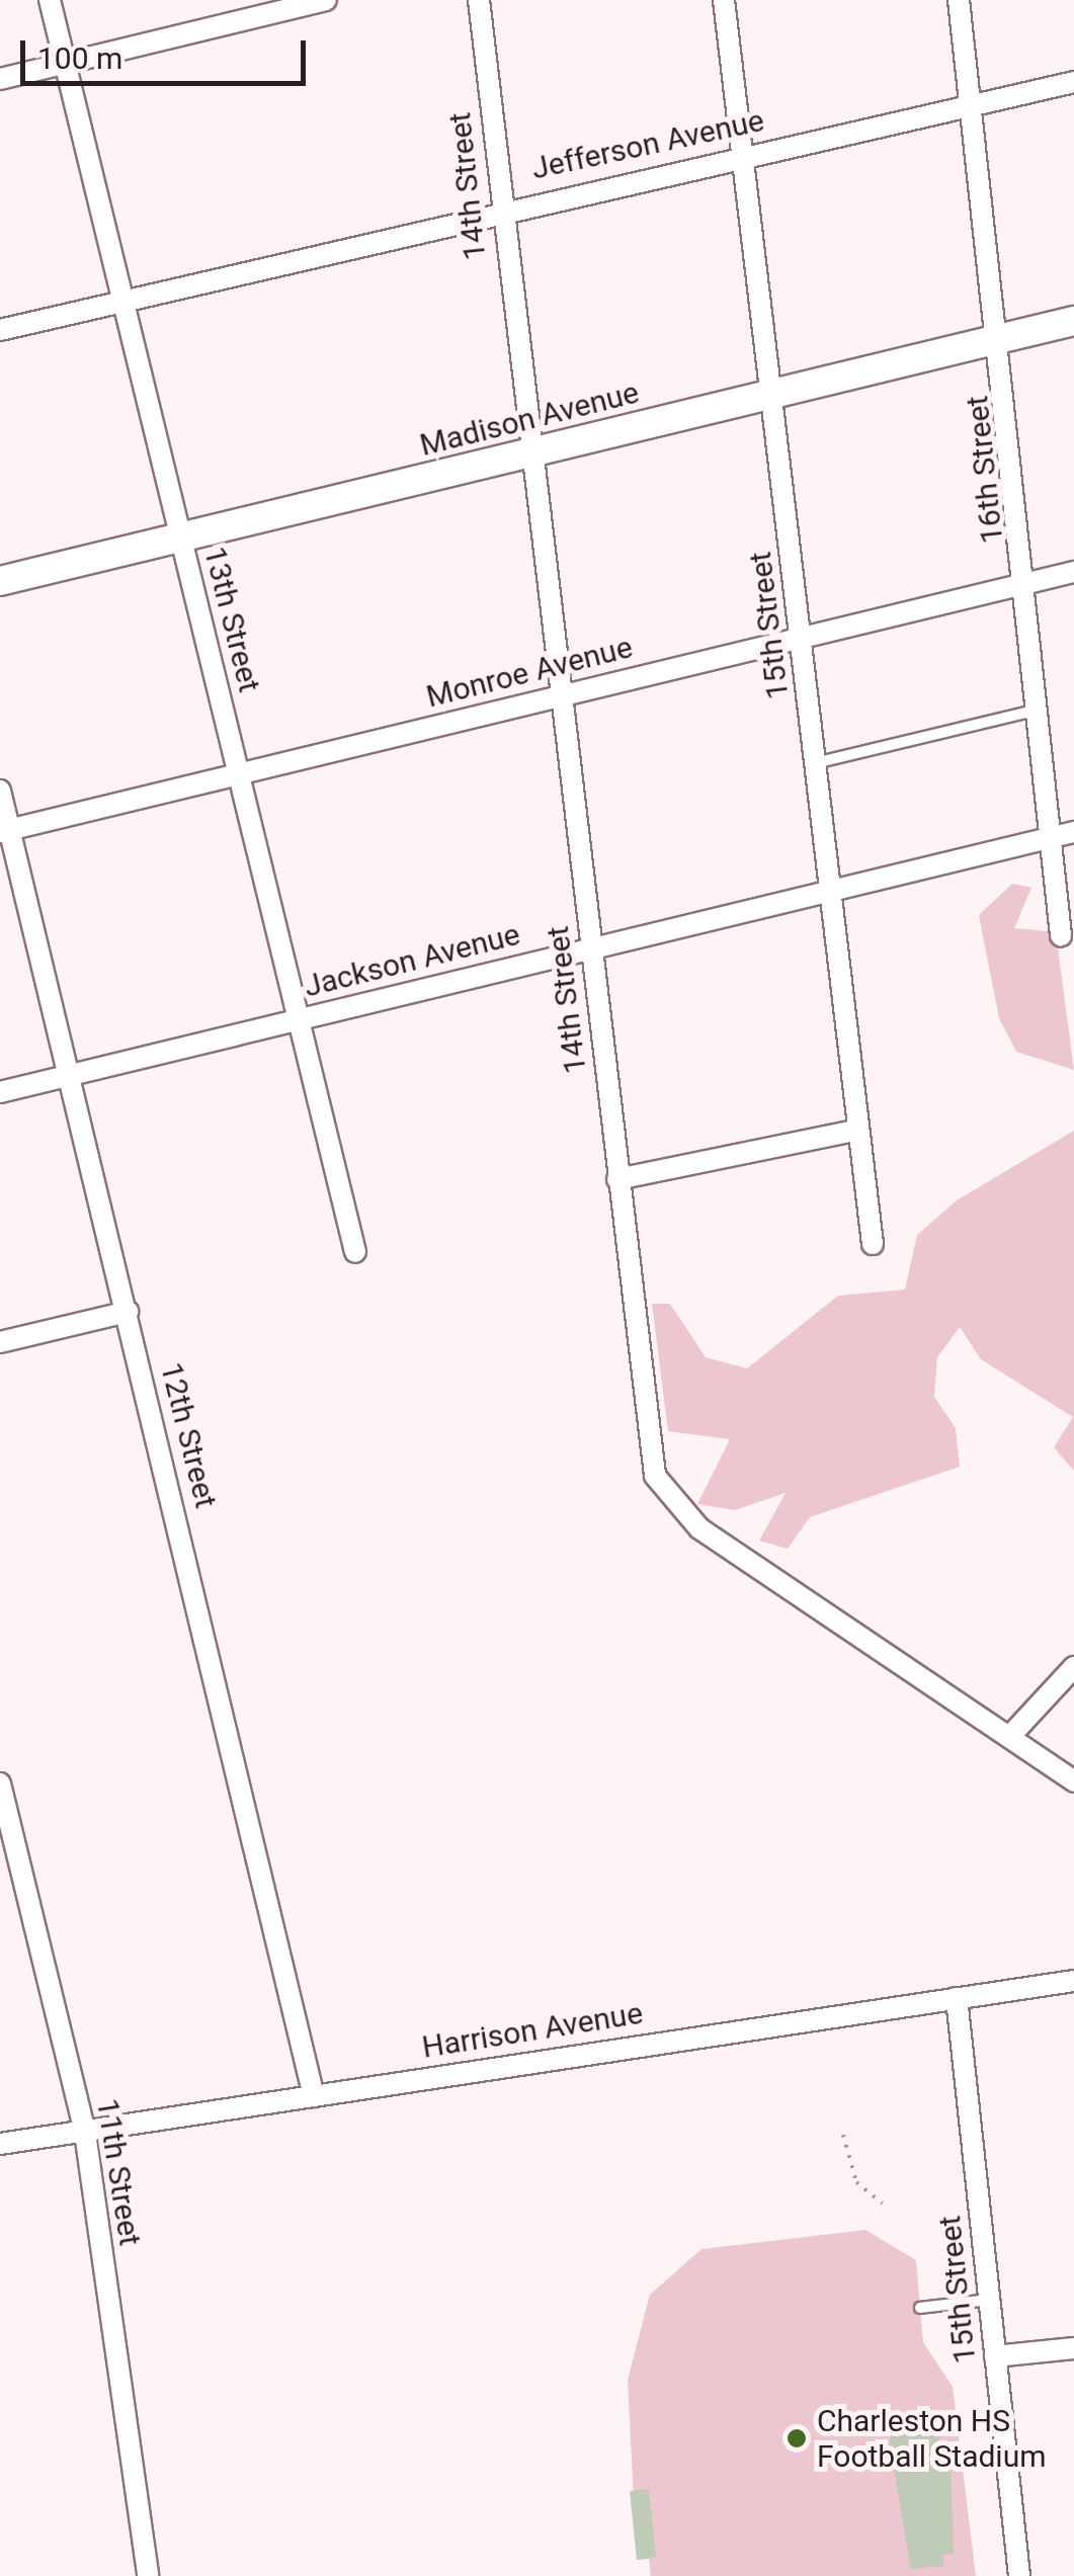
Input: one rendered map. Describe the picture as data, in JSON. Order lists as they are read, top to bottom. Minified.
{"streets":{"street":["Jefferson Avenue","14th Street","Madison Avenue","16th Street","13th Street","15th Street","Monroe Avenue","Jackson Avenue","12th Street","Harrison Avenue","11th Street"]},"crossings":[["Jefferson Avenue","14th Street"],["Jefferson Avenue","16th Street"],["Jefferson Avenue","13th Street"],["Jefferson Avenue","15th Street"],["14th Street","Madison Avenue"],["14th Street","Monroe Avenue"],["14th Street","Jackson Avenue"],["Madison Avenue","16th Street"],["Madison Avenue","13th Street"],["Madison Avenue","15th Street"],["16th Street","Monroe Avenue"],["16th Street","Jackson Avenue"],["13th Street","Monroe Avenue"],["13th Street","Jackson Avenue"],["15th Street","Monroe Avenue"],["15th Street","Jackson Avenue"],["15th Street","Harrison Avenue"],["Monroe Avenue","12th Street"],["Jackson Avenue","12th Street"],["12th Street","Harrison Avenue"],["Harrison Avenue","11th Street"]],"places":["Charleston HS Football Stadium"],"scale_bar":"100 m"}
